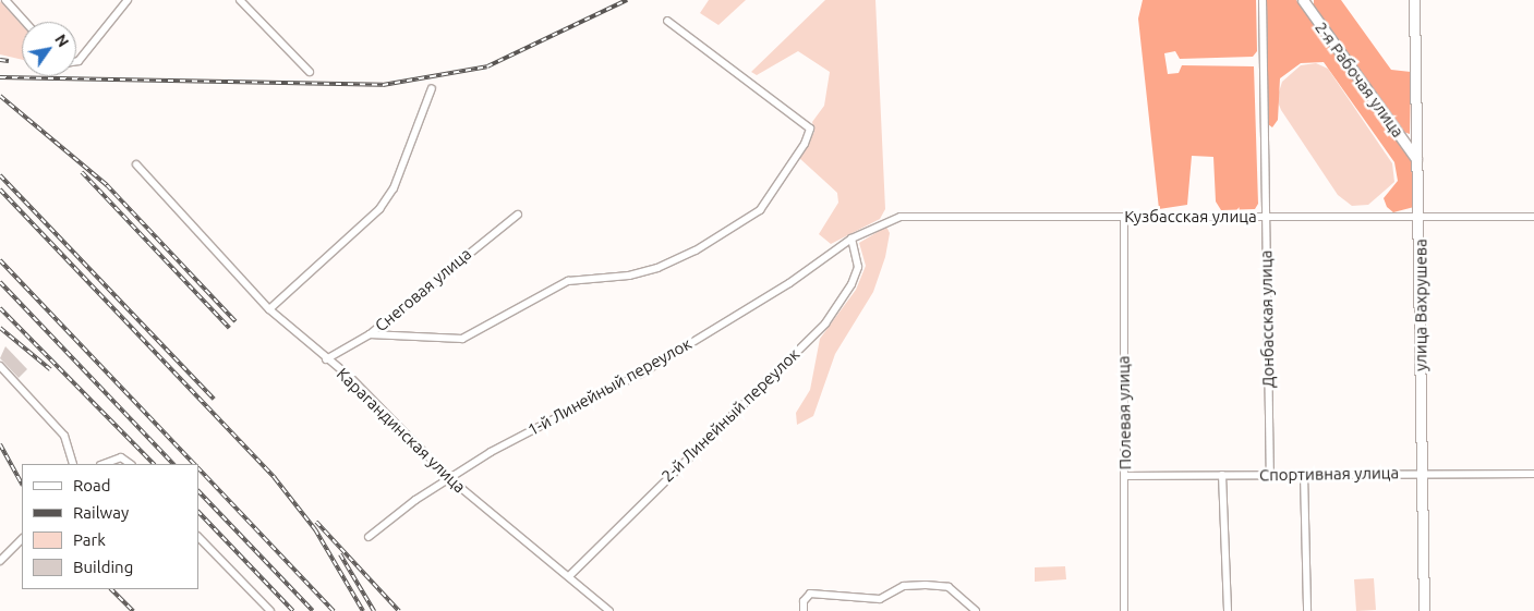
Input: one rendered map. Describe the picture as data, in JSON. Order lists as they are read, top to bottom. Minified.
{"streets":{"main road":["2-я Рабочая улица","улица Вахрушева"],"street":["Кузбасская улица","Снеговая улица","Донбасская улица","1-й Линейный переулок","Полевая улица","2-й Линейный переулок","Карагандинская улица","Спортивная улица"]},"crossings":[["2-я Рабочая улица","улица Вахрушева"],["Кузбасская улица","улица Вахрушева"],["Кузбасская улица","Донбасская улица"],["Кузбасская улица","1-й Линейный переулок"],["Кузбасская улица","Полевая улица"],["Кузбасская улица","2-й Линейный переулок"],["Снеговая улица","Карагандинская улица"],["улица Вахрушева","Спортивная улица"],["Донбасская улица","Спортивная улица"],["1-й Линейный переулок","2-й Линейный переулок"],["1-й Линейный переулок","Карагандинская улица"],["Полевая улица","Спортивная улица"],["2-й Линейный переулок","Карагандинская улица"]],"legend":["Road","Railway","Park","Building"],"north":"top right"}
